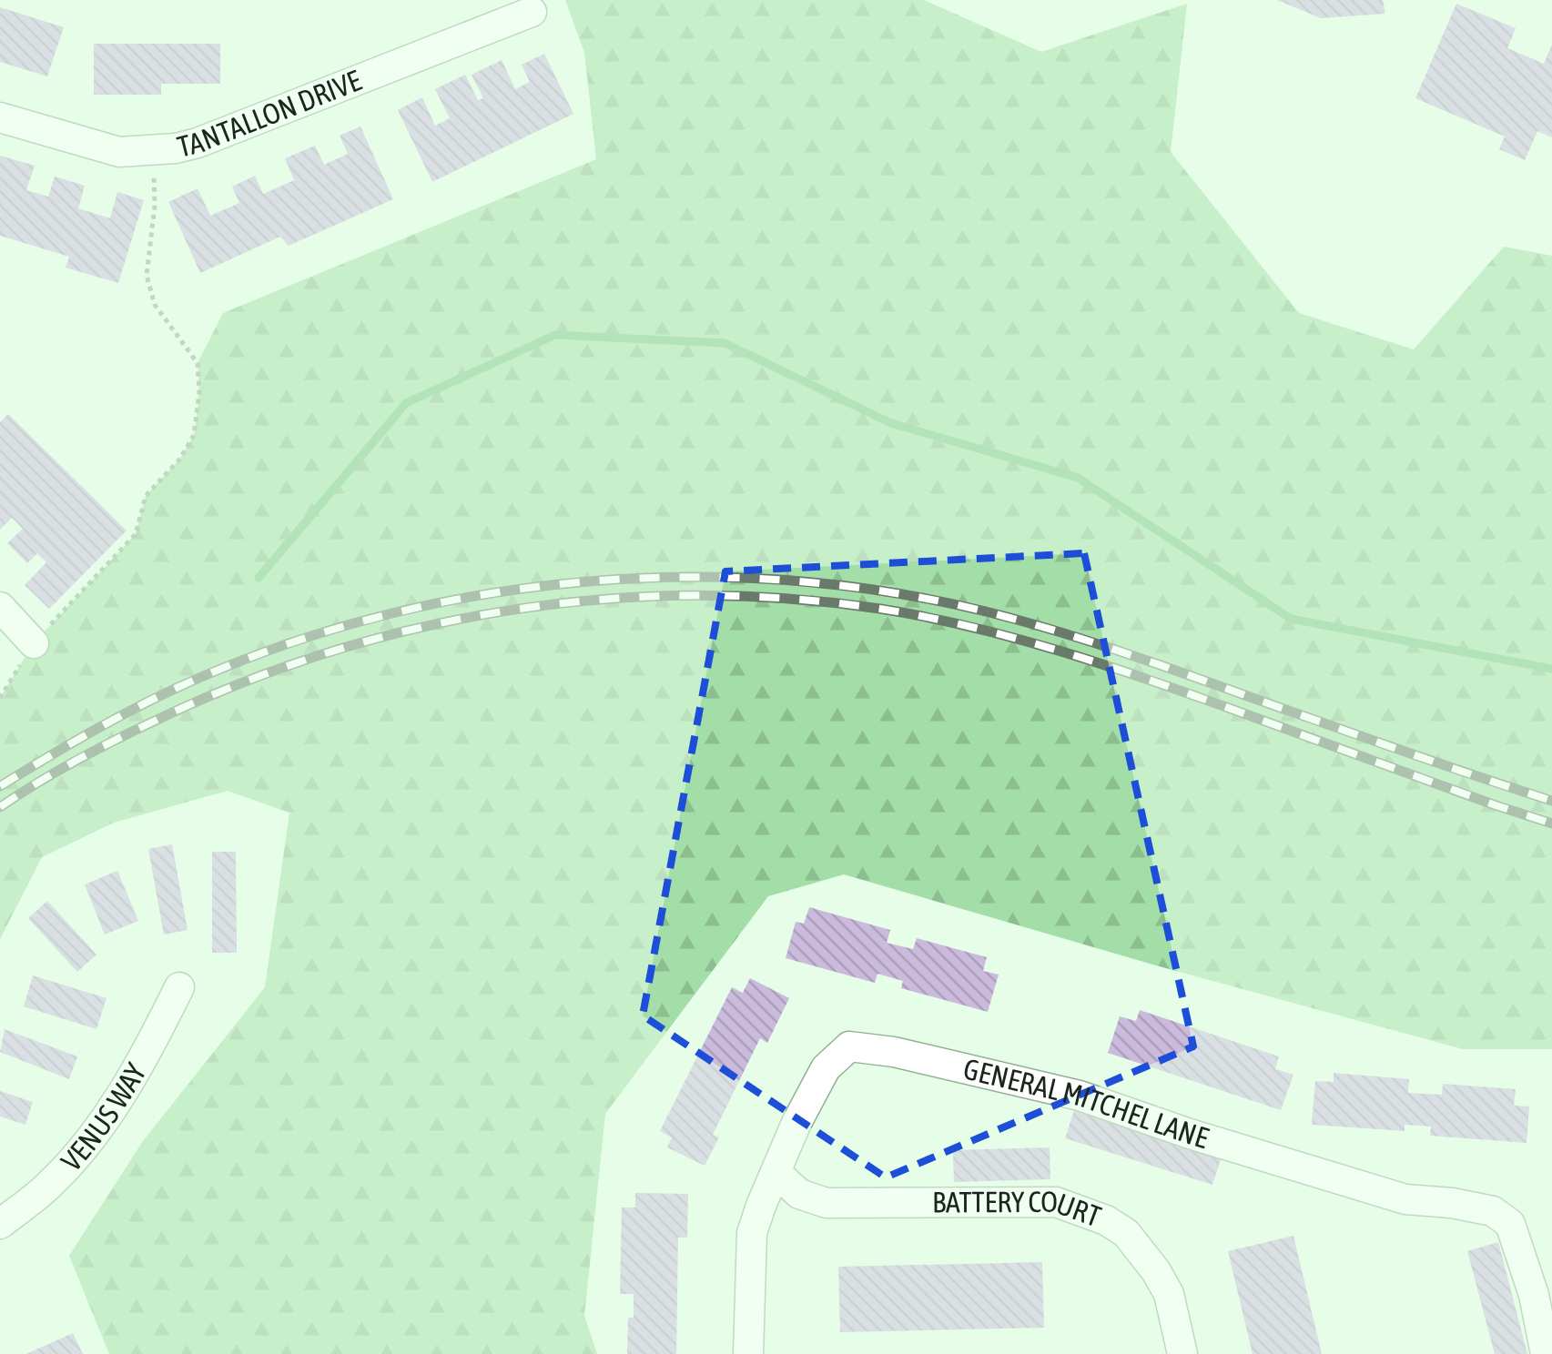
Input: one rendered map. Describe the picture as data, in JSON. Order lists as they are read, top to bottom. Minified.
{"streets":{"street":["TANTALLON DRIVE","GENERAL MITCHEL LANE","VENUS WAY","BATTERY COURT"]},"crossings":[["GENERAL MITCHEL LANE","BATTERY COURT"]]}
